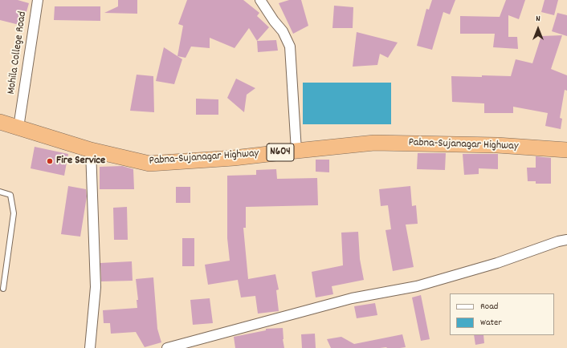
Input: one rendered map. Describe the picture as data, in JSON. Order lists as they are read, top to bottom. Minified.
{"streets":{"highway":["Pabna-Sujanagar Highway","N604"],"street":["Mohila College Road"]},"crossings":[["Mohila College Road","Pabna-Sujanagar Highway"]],"places":["Fire Service"],"legend":["Road","Water"],"north":"top"}
